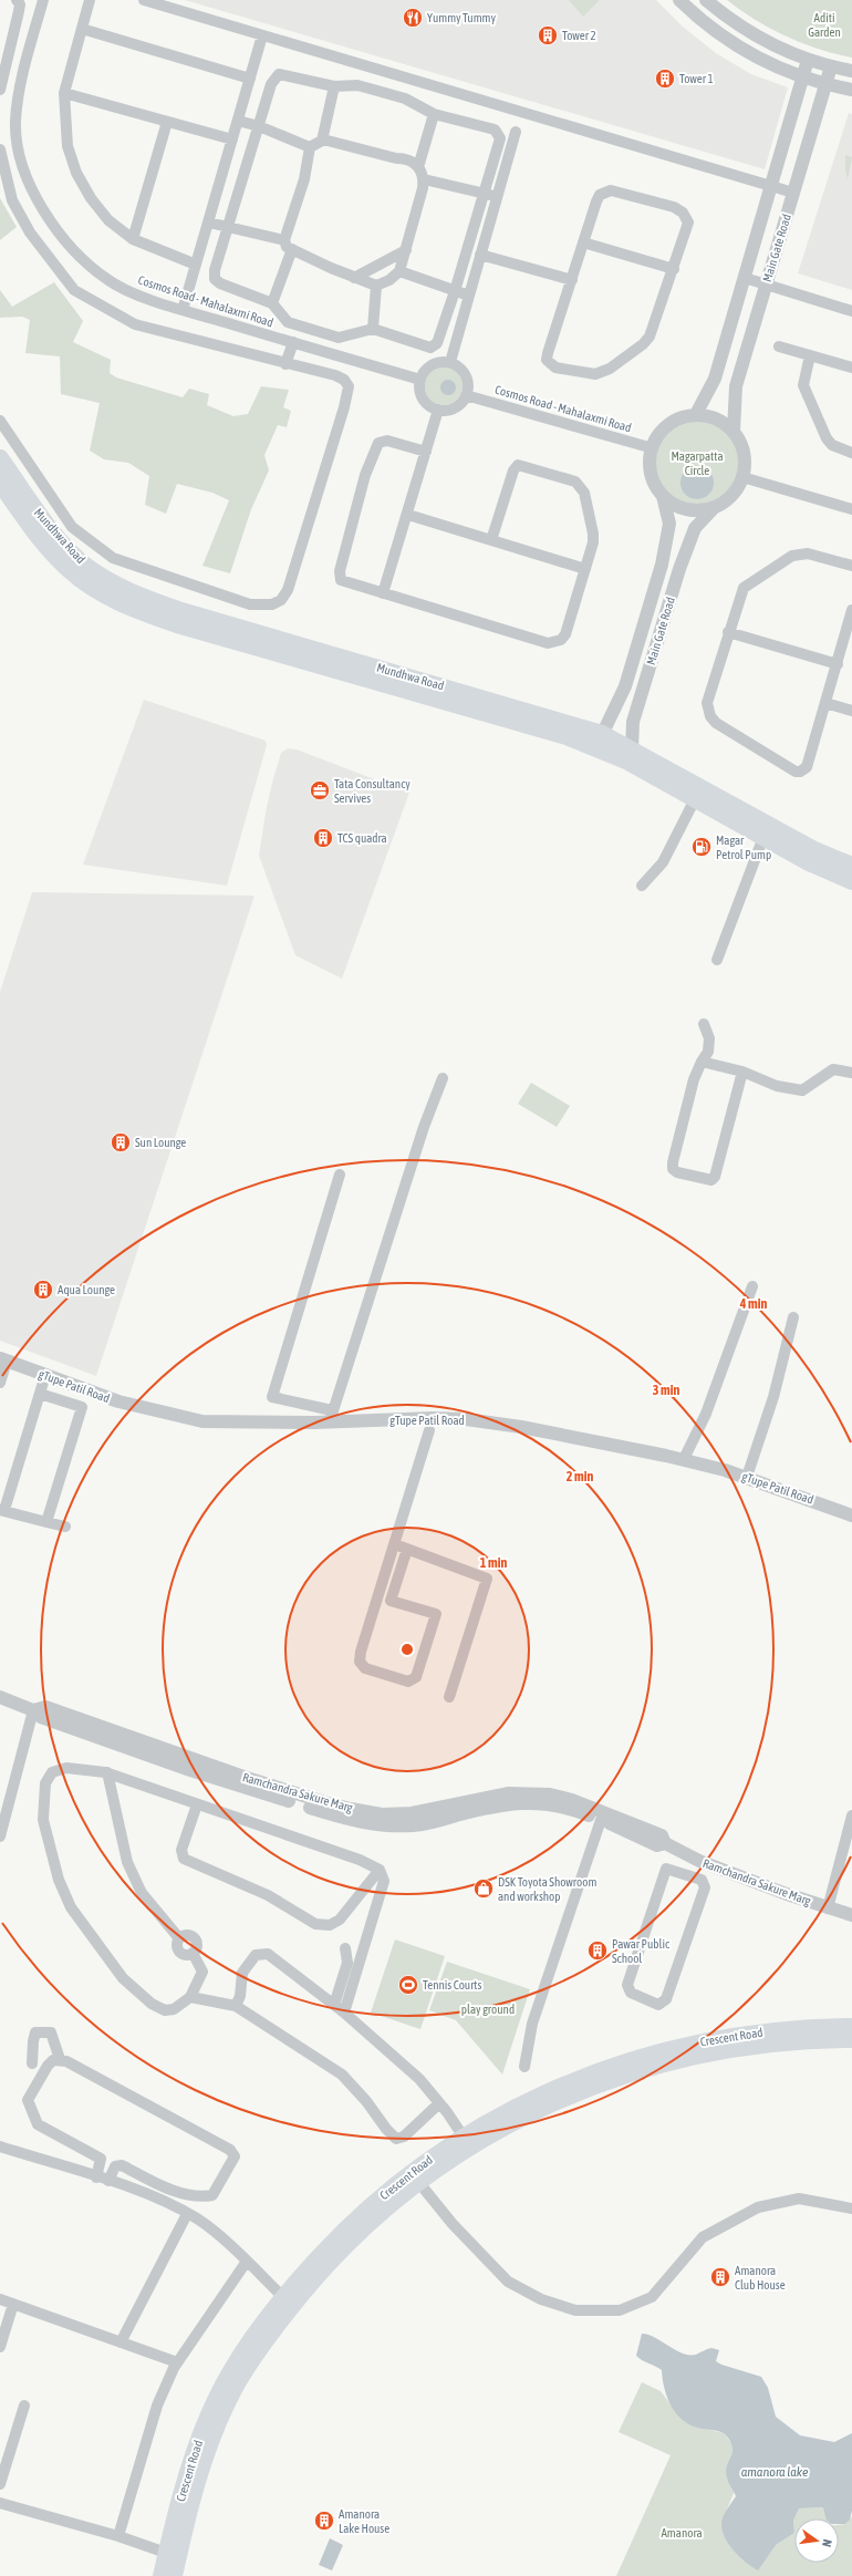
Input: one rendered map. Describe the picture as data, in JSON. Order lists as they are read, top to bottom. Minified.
{"streets":{"highway":["Mundhwa Road"],"main road":["Crescent Road"],"street":["Main Gate Road","Cosmos Road - Mahalaxmi Road","gTupe Patil Road","Ramchandra Sakure Marg"]},"crossings":[["Main Gate Road","Cosmos Road - Mahalaxmi Road"],["Main Gate Road","Mundhwa Road"]],"water":["amanora lake"],"parks":["Aditi Garden","Magarpatta Circle","play ground","Amanora"],"places":{"restaurant":["Yummy Tummy"],"building":["Tower 2","Tower 1","TCS quadra","Sun Lounge","Aqua Lounge","Pawar Public School","Amanora Club House","Amanora Lake House"],"office":["Tata Consultancy Servives"],"fuel station":["Magar Petrol Pump"],"shop":["DSK Toyota Showroom and workshop"],"sports":["Tennis Courts"]},"north":"right","rings":["4 min","3 min","2 min","1 min"]}
